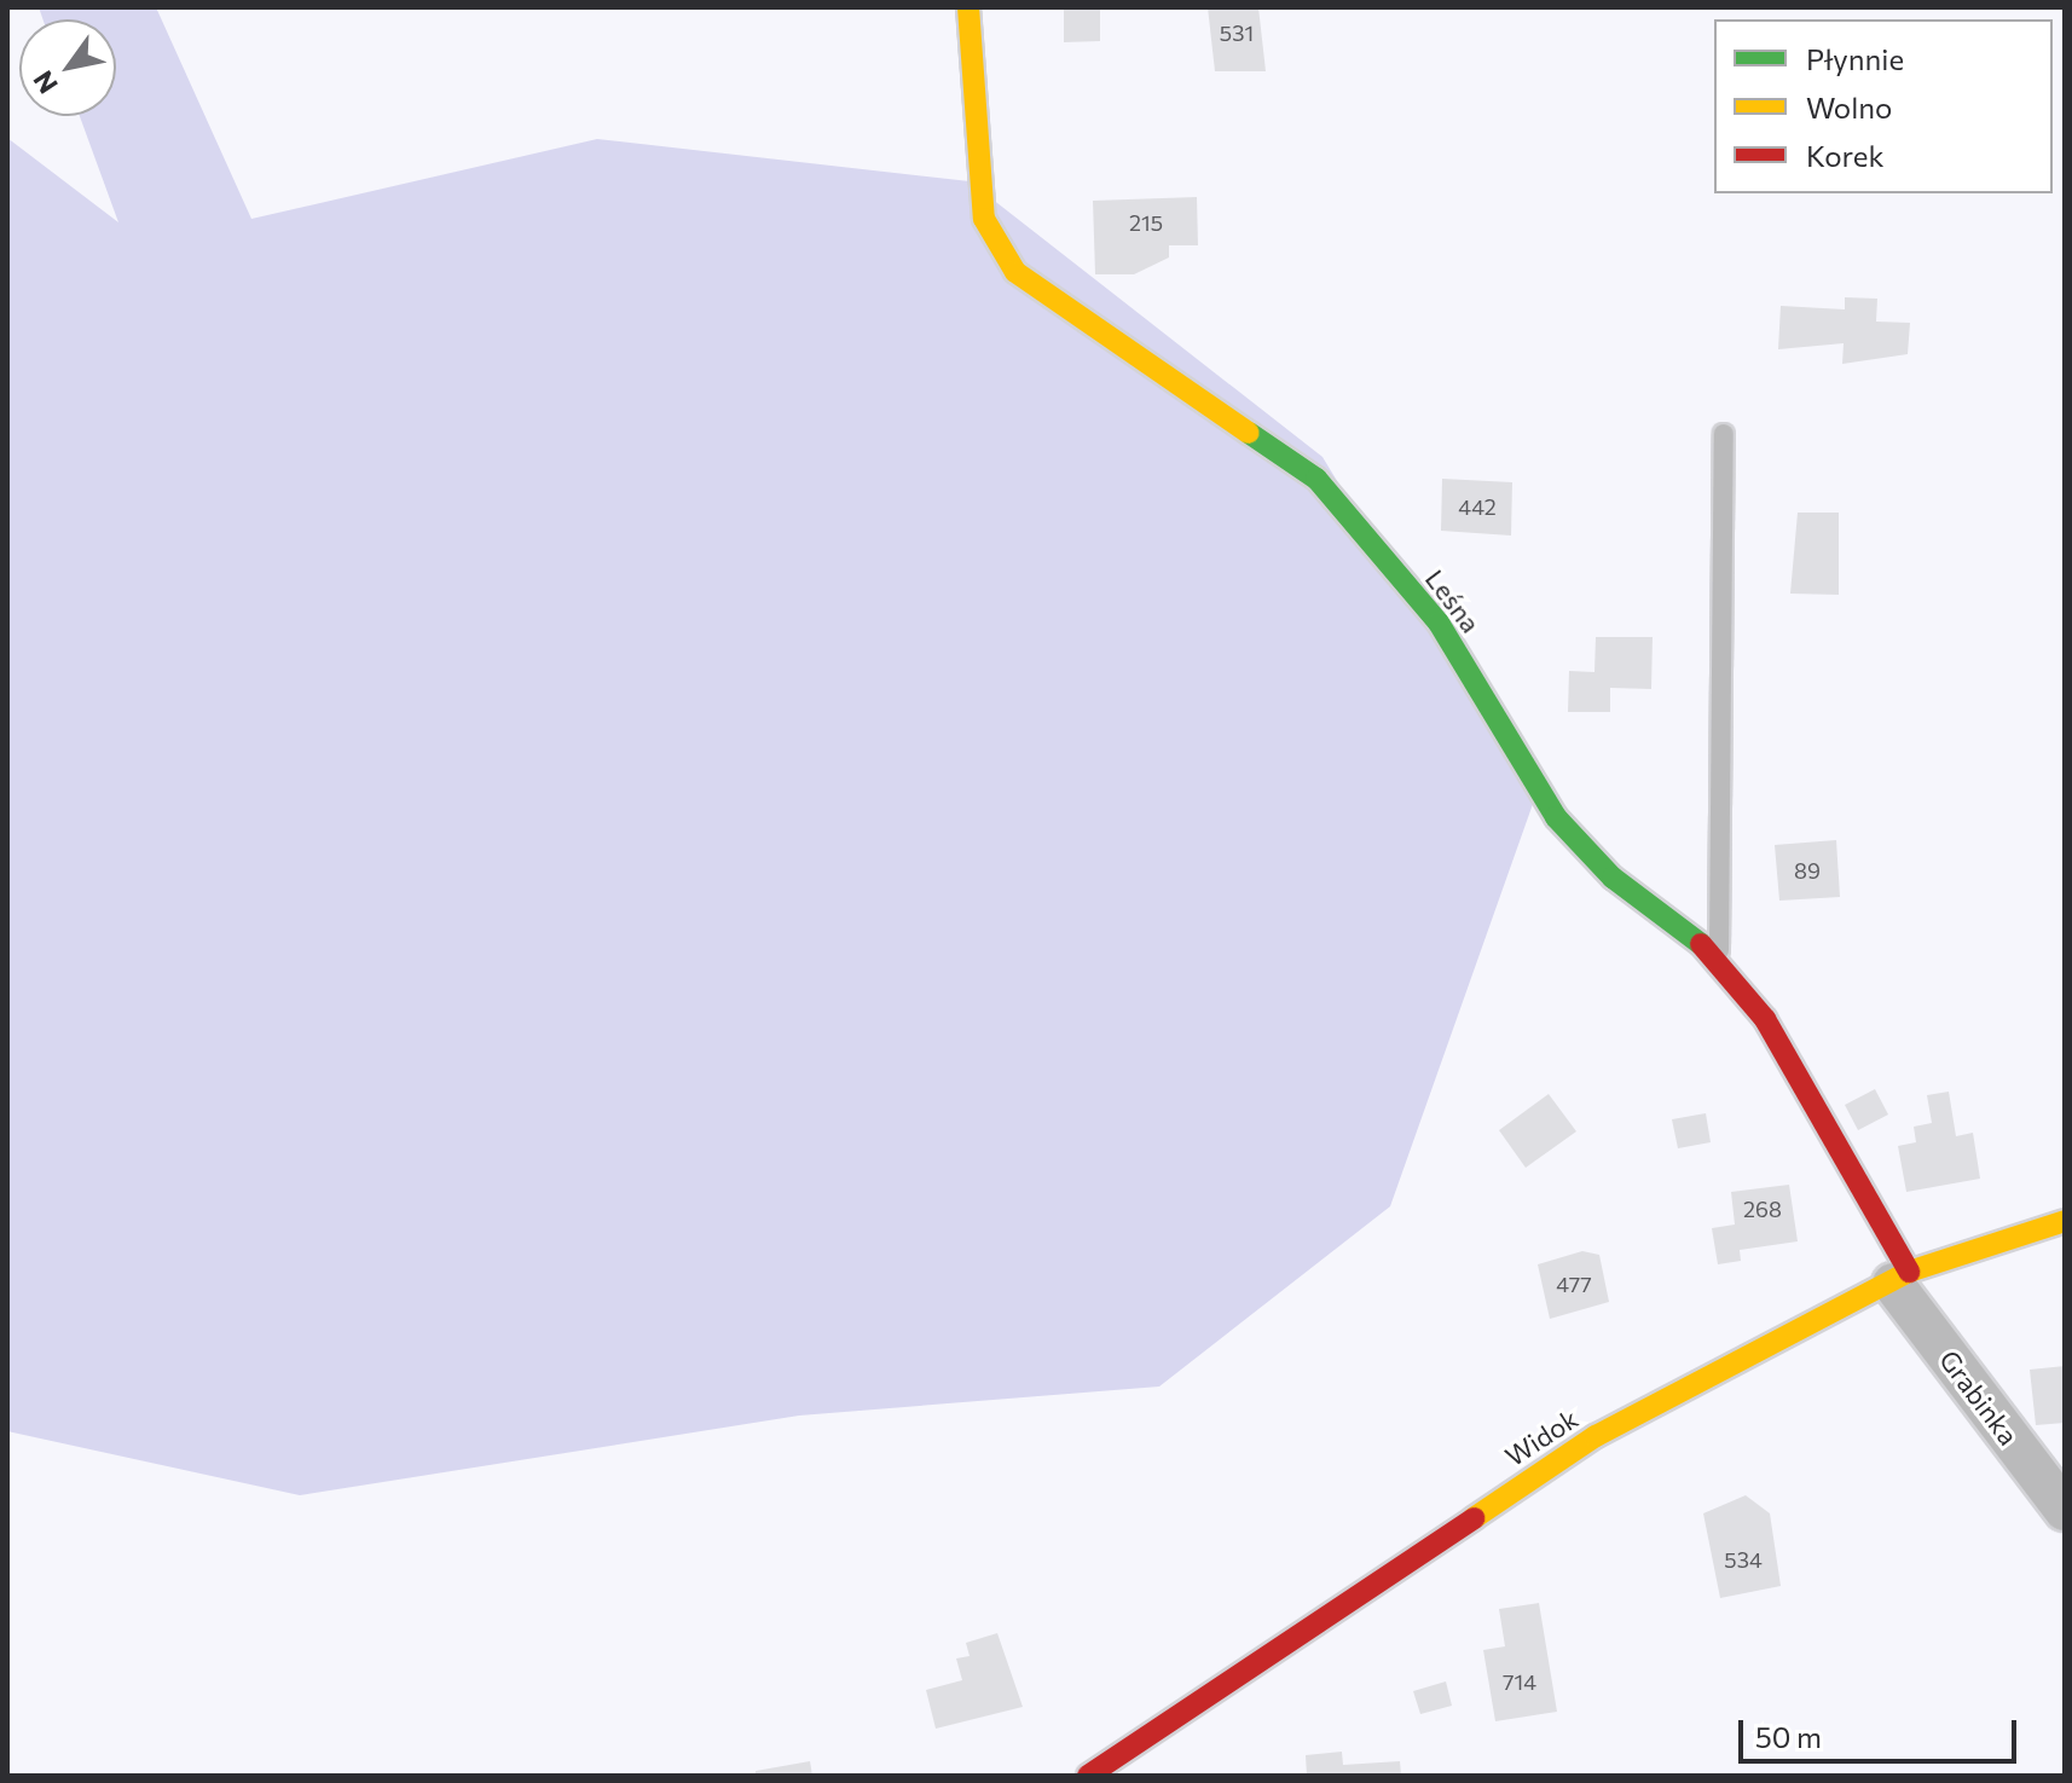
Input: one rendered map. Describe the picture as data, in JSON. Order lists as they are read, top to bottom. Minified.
{"streets":{"street":["Leśna","Grabinka","Widok"]},"crossings":[["Leśna","Grabinka"],["Leśna","Widok"],["Grabinka","Widok"]],"house_numbers":["531","215","442","89","268","477","534","714"],"legend":["Płynnie","Wolno","Korek"],"scale_bar":"50 m","north":"bottom left"}
